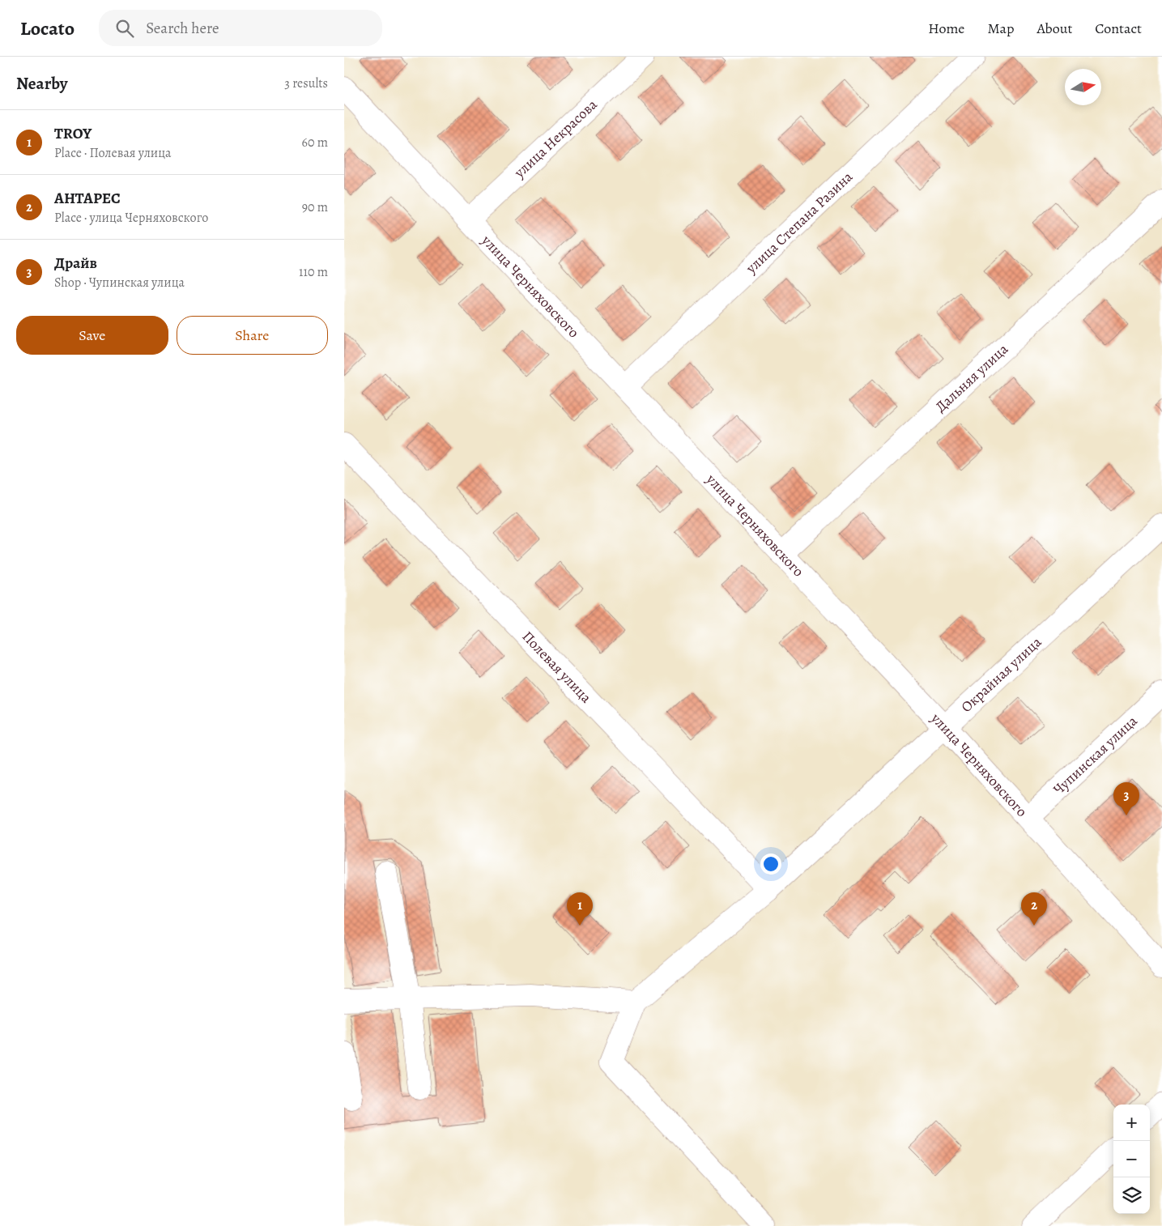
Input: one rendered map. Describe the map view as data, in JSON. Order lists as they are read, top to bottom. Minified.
{"streets":{"street":["улица Некрасова","улица Степана Разина","улица Черняховского","Дальняя улица","Полевая улица","Окрайная улица","Чупинская улица"]},"crossings":[["улица Некрасова","улица Черняховского"],["улица Степана Разина","улица Черняховского"],["улица Черняховского","Дальняя улица"],["улица Черняховского","Окрайная улица"],["улица Черняховского","Чупинская улица"],["Полевая улица","Окрайная улица"]],"north":"right","page":{"header":"Locato","search":"Search here","nav":["Home","Map","About","Contact"],"heading":["Nearby","3 results"],"list":[{"mark":"1","name":"TROY","note":"Place · Полевая улица","value":"60 m"},{"mark":"2","name":"АНТАРЕС","note":"Place · улица Черняховского","value":"90 m"},{"mark":"3","name":"Драйв","note":"Shop · Чупинская улица","value":"110 m"}],"buttons":["Save","Share"],"pins":["3","1","2"],"map_buttons":["+","−"]}}
